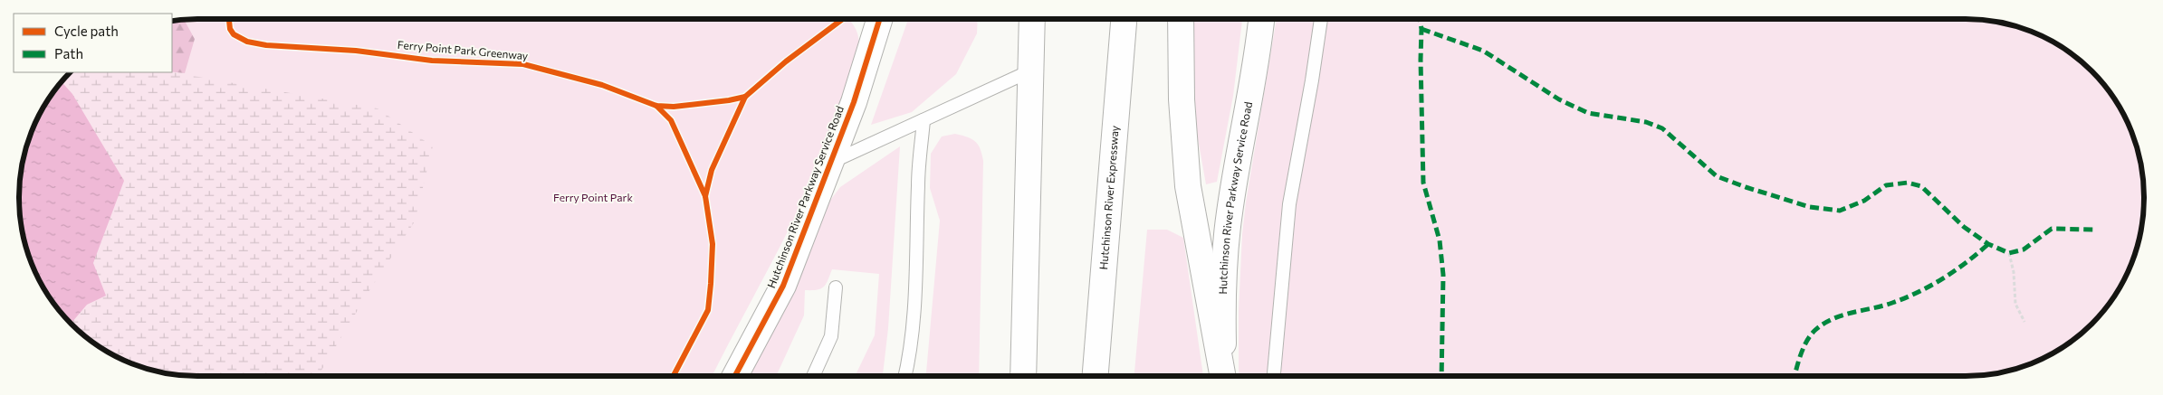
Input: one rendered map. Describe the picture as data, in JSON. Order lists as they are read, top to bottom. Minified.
{"streets":{"main road":["Hutchinson River Parkway Service Road","Hutchinson River Expressway"],"cycle path":["Ferry Point Park Greenway"]},"parks":["Ferry Point Park"],"legend":["Cycle path","Path"]}
